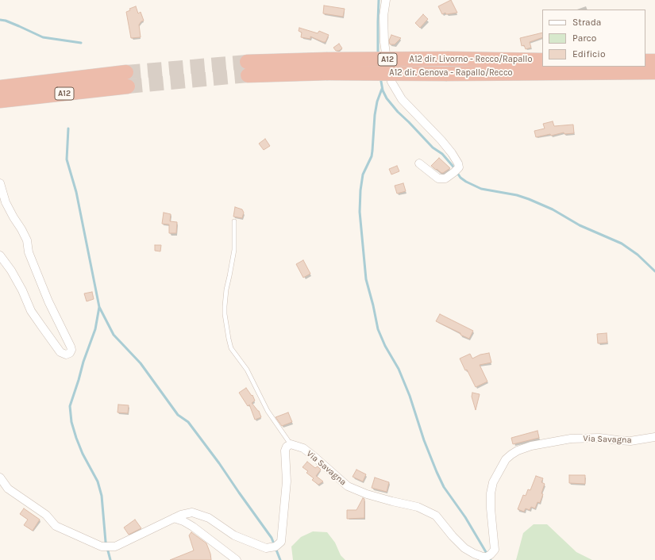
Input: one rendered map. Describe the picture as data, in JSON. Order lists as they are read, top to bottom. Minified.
{"streets":{"highway":["A12","A12 dir. Livorno - Recco/Rapallo","A12 dir. Genova - Rapallo/Recco"],"street":["Via Savagna"]},"crossings":[["A12 dir. Livorno - Recco/Rapallo","A12 dir. Genova - Rapallo/Recco"]],"legend":["Strada","Parco","Edificio"]}
